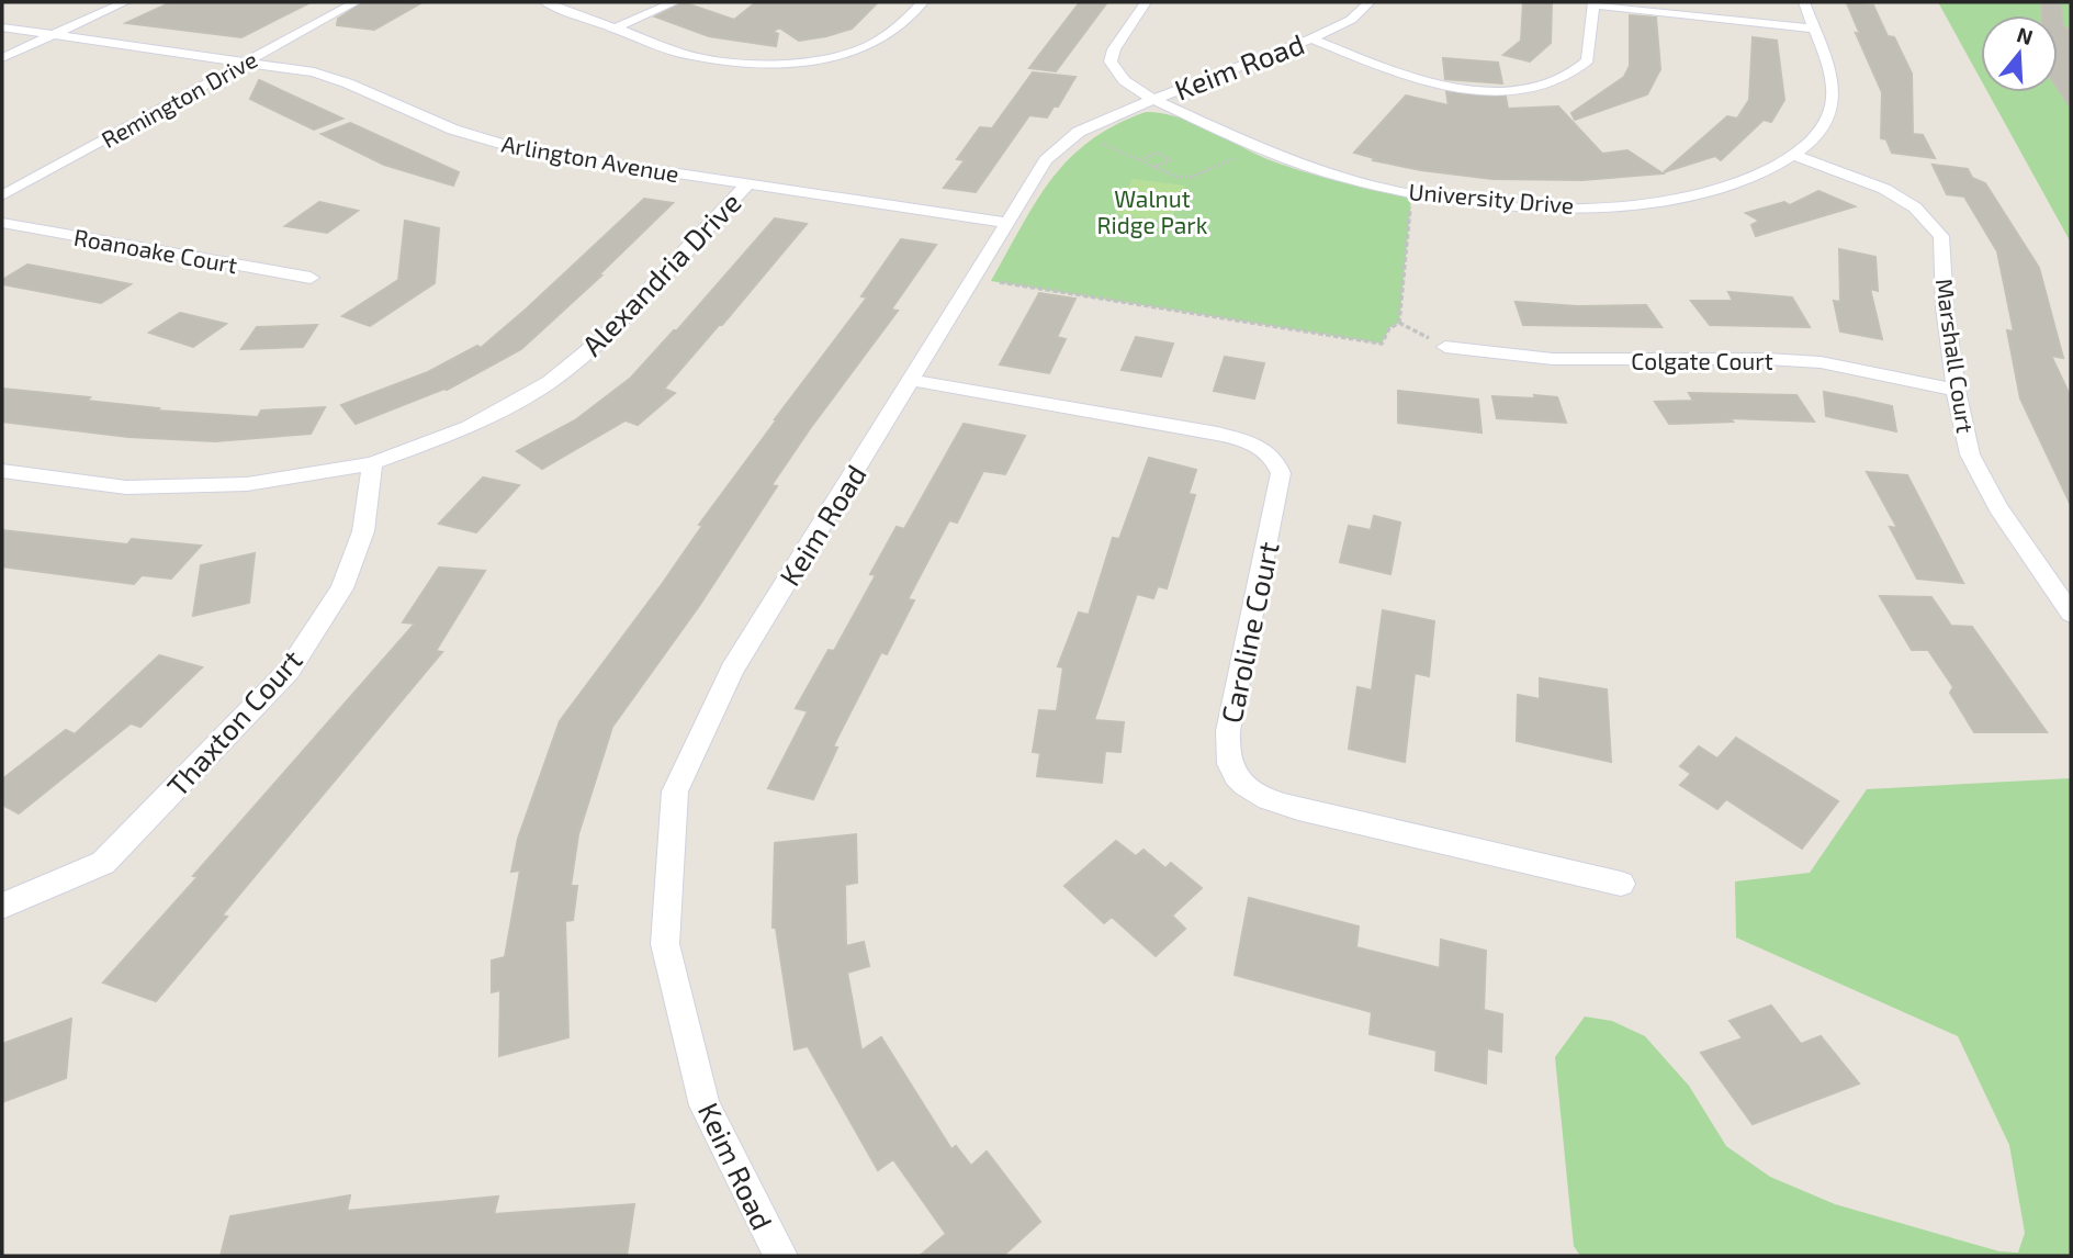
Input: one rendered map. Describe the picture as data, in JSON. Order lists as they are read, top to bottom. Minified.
{"streets":{"street":["Keim Road","Remington Drive","Arlington Avenue","University Drive","Roanoake Court","Alexandria Drive","Marshall Court","Colgate Court","Caroline Court","Thaxton Court"]},"crossings":[["Keim Road","Arlington Avenue"],["Keim Road","University Drive"],["Keim Road","Caroline Court"],["Remington Drive","Arlington Avenue"],["Arlington Avenue","Alexandria Drive"],["University Drive","Marshall Court"],["Alexandria Drive","Thaxton Court"],["Marshall Court","Colgate Court"]],"parks":["Walnut Ridge Park"],"north":"top"}
